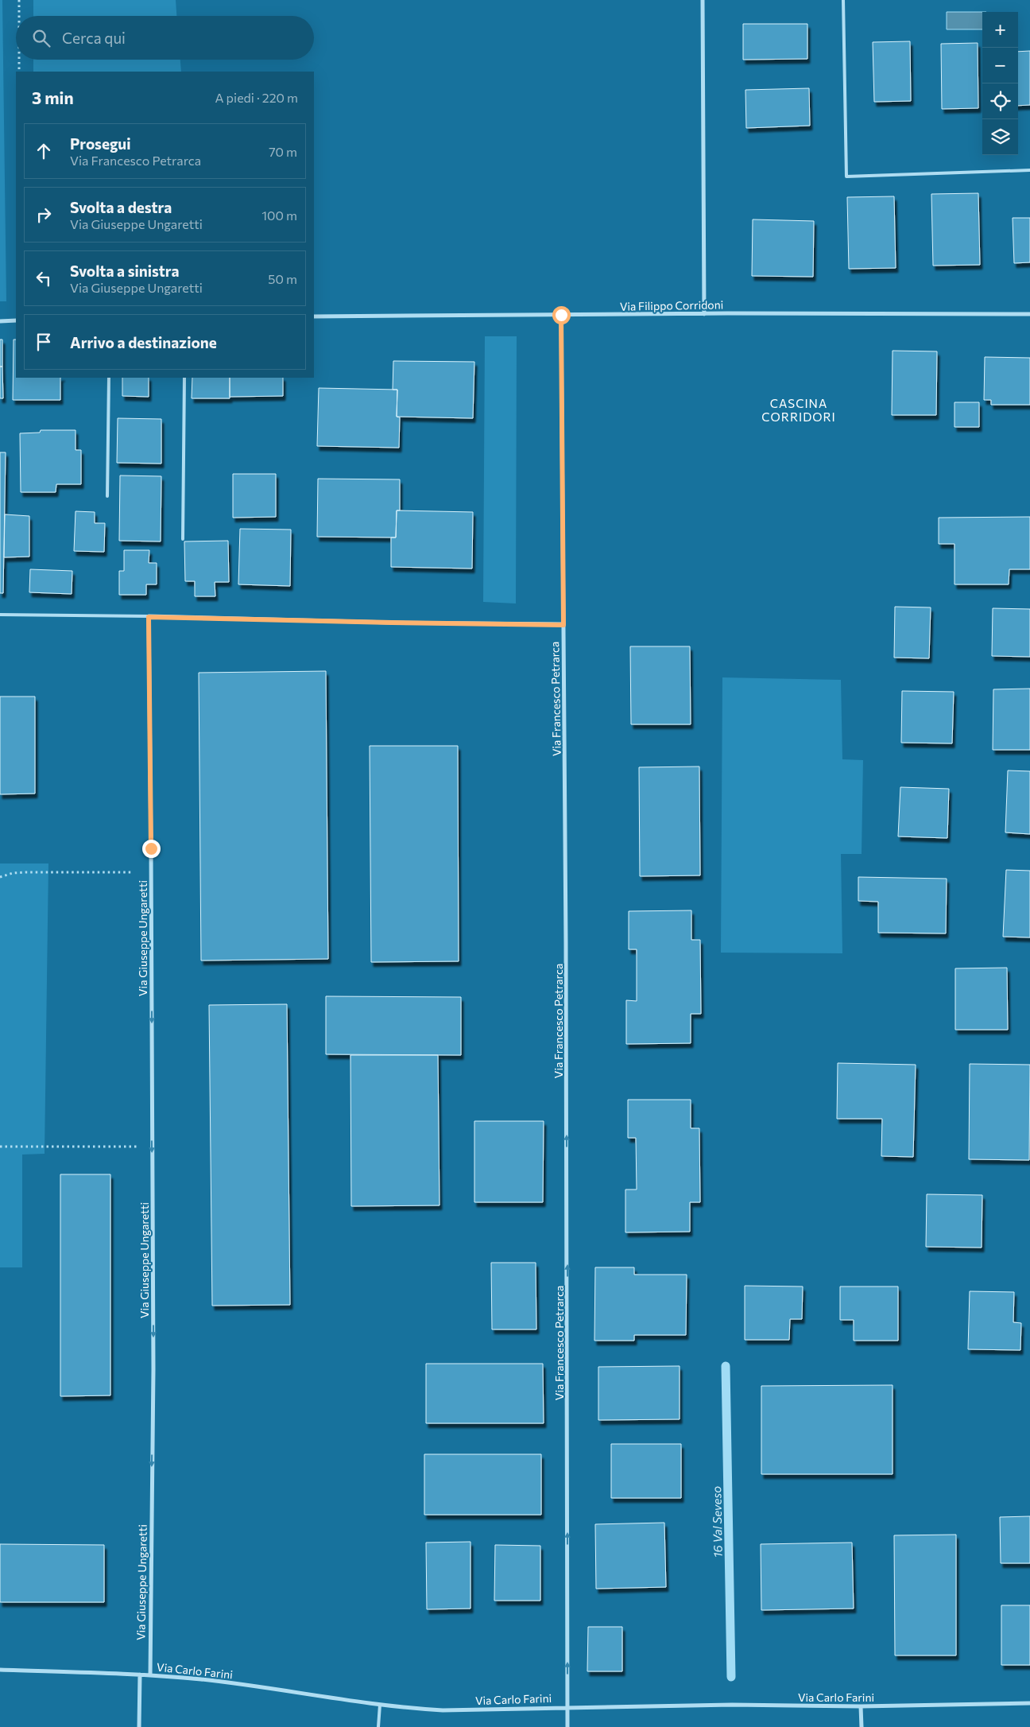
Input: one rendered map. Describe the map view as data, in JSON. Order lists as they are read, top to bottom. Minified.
{"streets":{"street":["Via Filippo Corridoni","Via Francesco Petrarca","Via Giuseppe Ungaretti","Via Carlo Farini"]},"crossings":[["Via Filippo Corridoni","Via Francesco Petrarca"],["Via Francesco Petrarca","Via Carlo Farini"],["Via Giuseppe Ungaretti","Via Carlo Farini"]],"one_way":["Via Francesco Petrarca","Via Giuseppe Ungaretti"],"districts":["CASCINA CORRIDORI"],"water":["16 Val Seveso"],"page":{"map_buttons":["+","−"],"search":"Cerca qui","heading":["3 min","A piedi · 220 m"],"list":[["Prosegui","Via Francesco Petrarca","70 m"],["Svolta a destra","Via Giuseppe Ungaretti","100 m"],["Svolta a sinistra","Via Giuseppe Ungaretti","50 m"],"Arrivo a destinazione"]}}
